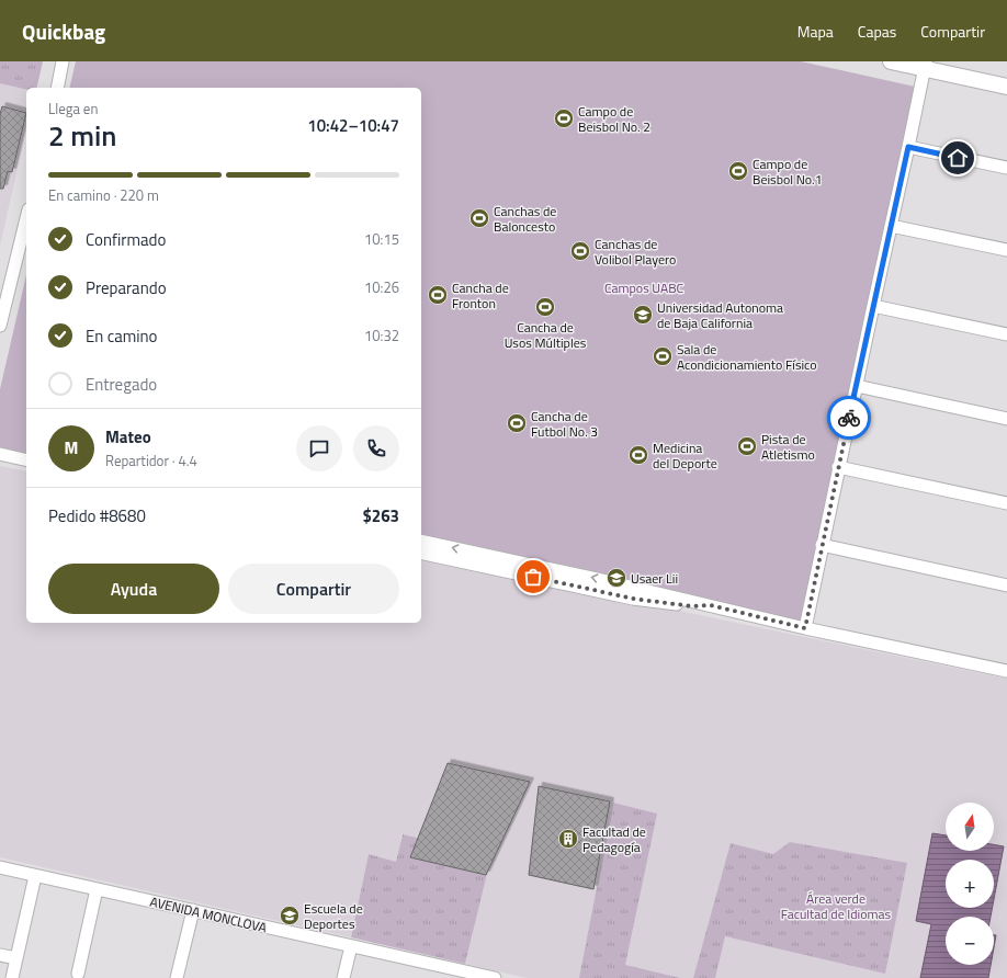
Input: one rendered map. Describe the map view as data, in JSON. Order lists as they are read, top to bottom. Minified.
{"streets":{"street":["AVENIDA MONCLOVA"]},"parks":["Campos UABC","Área verde Facultad de Idiomas"],"places":{"sports":["Campo de Beisbol No. 2","Campo de Beisbol No.1","Canchas de Baloncesto","Canchas de Volibol Playero","Cancha de Fronton","Cancha de Usos Múltiples","Sala de Acondicionamiento Físico","Cancha de Futbol No. 3","Pista de Atletismo","Medicina del Deporte"],"school or university":["Universidad Autonoma de Baja California","Usaer Lii","Escuela de Deportes"],"building":["Facultad de Pedagogía"]},"north":"top","page":{"header":"Quickbag","nav":["Mapa","Capas","Compartir"],"heading":["2 min","Llega en","10:42–10:47"],"panel":["Mateo","Repartidor · 4.4","Pedido #8680","$263"],"bar":"En camino · 220 m","list":[["Confirmado","10:15"],["Preparando","10:26"],["En camino","10:32"],"Entregado"],"round":"M","buttons":["Ayuda","Compartir"],"map_buttons":["+","−"]}}
